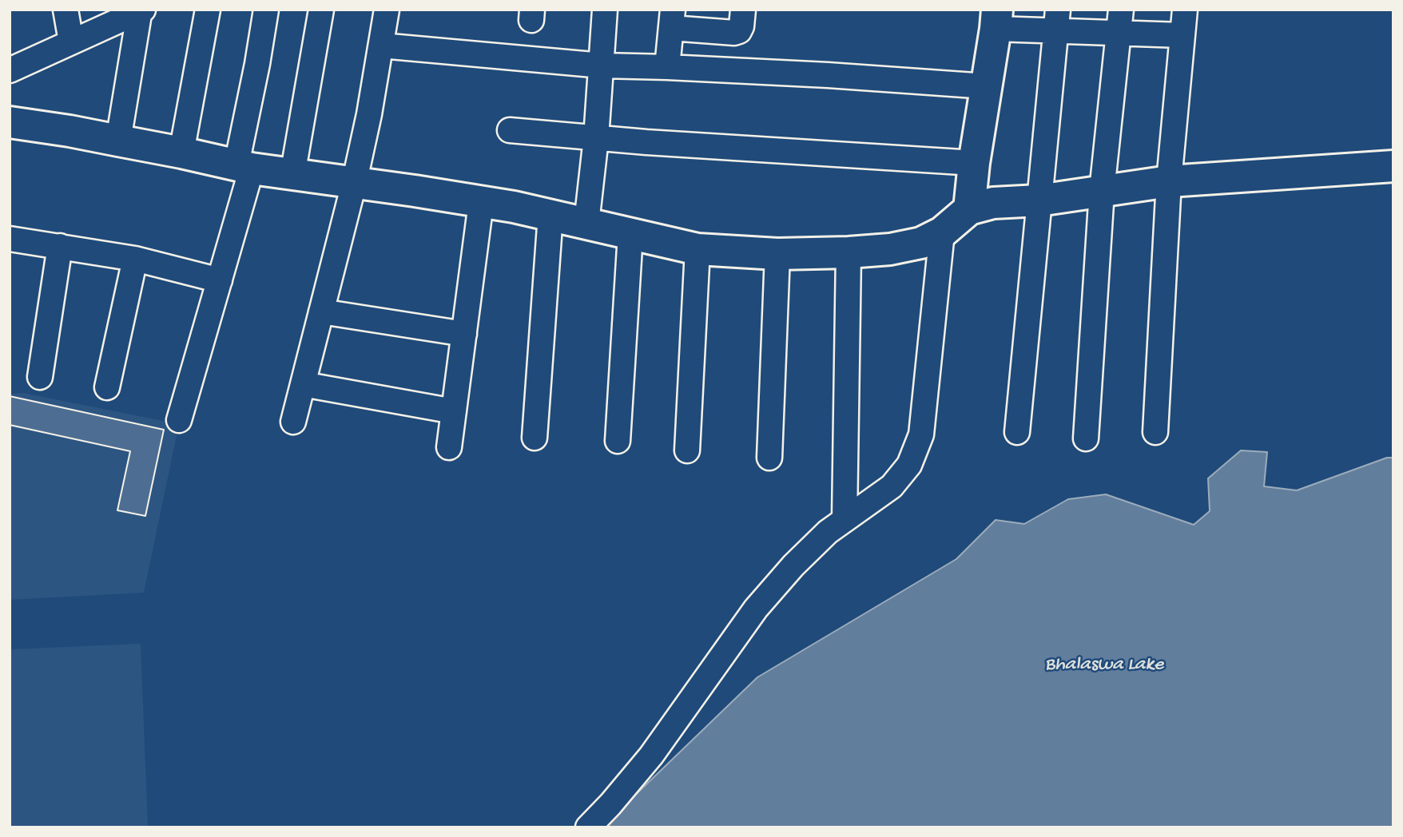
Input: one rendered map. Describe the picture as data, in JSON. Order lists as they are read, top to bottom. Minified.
{"water":["Bhalaswa Lake"]}
